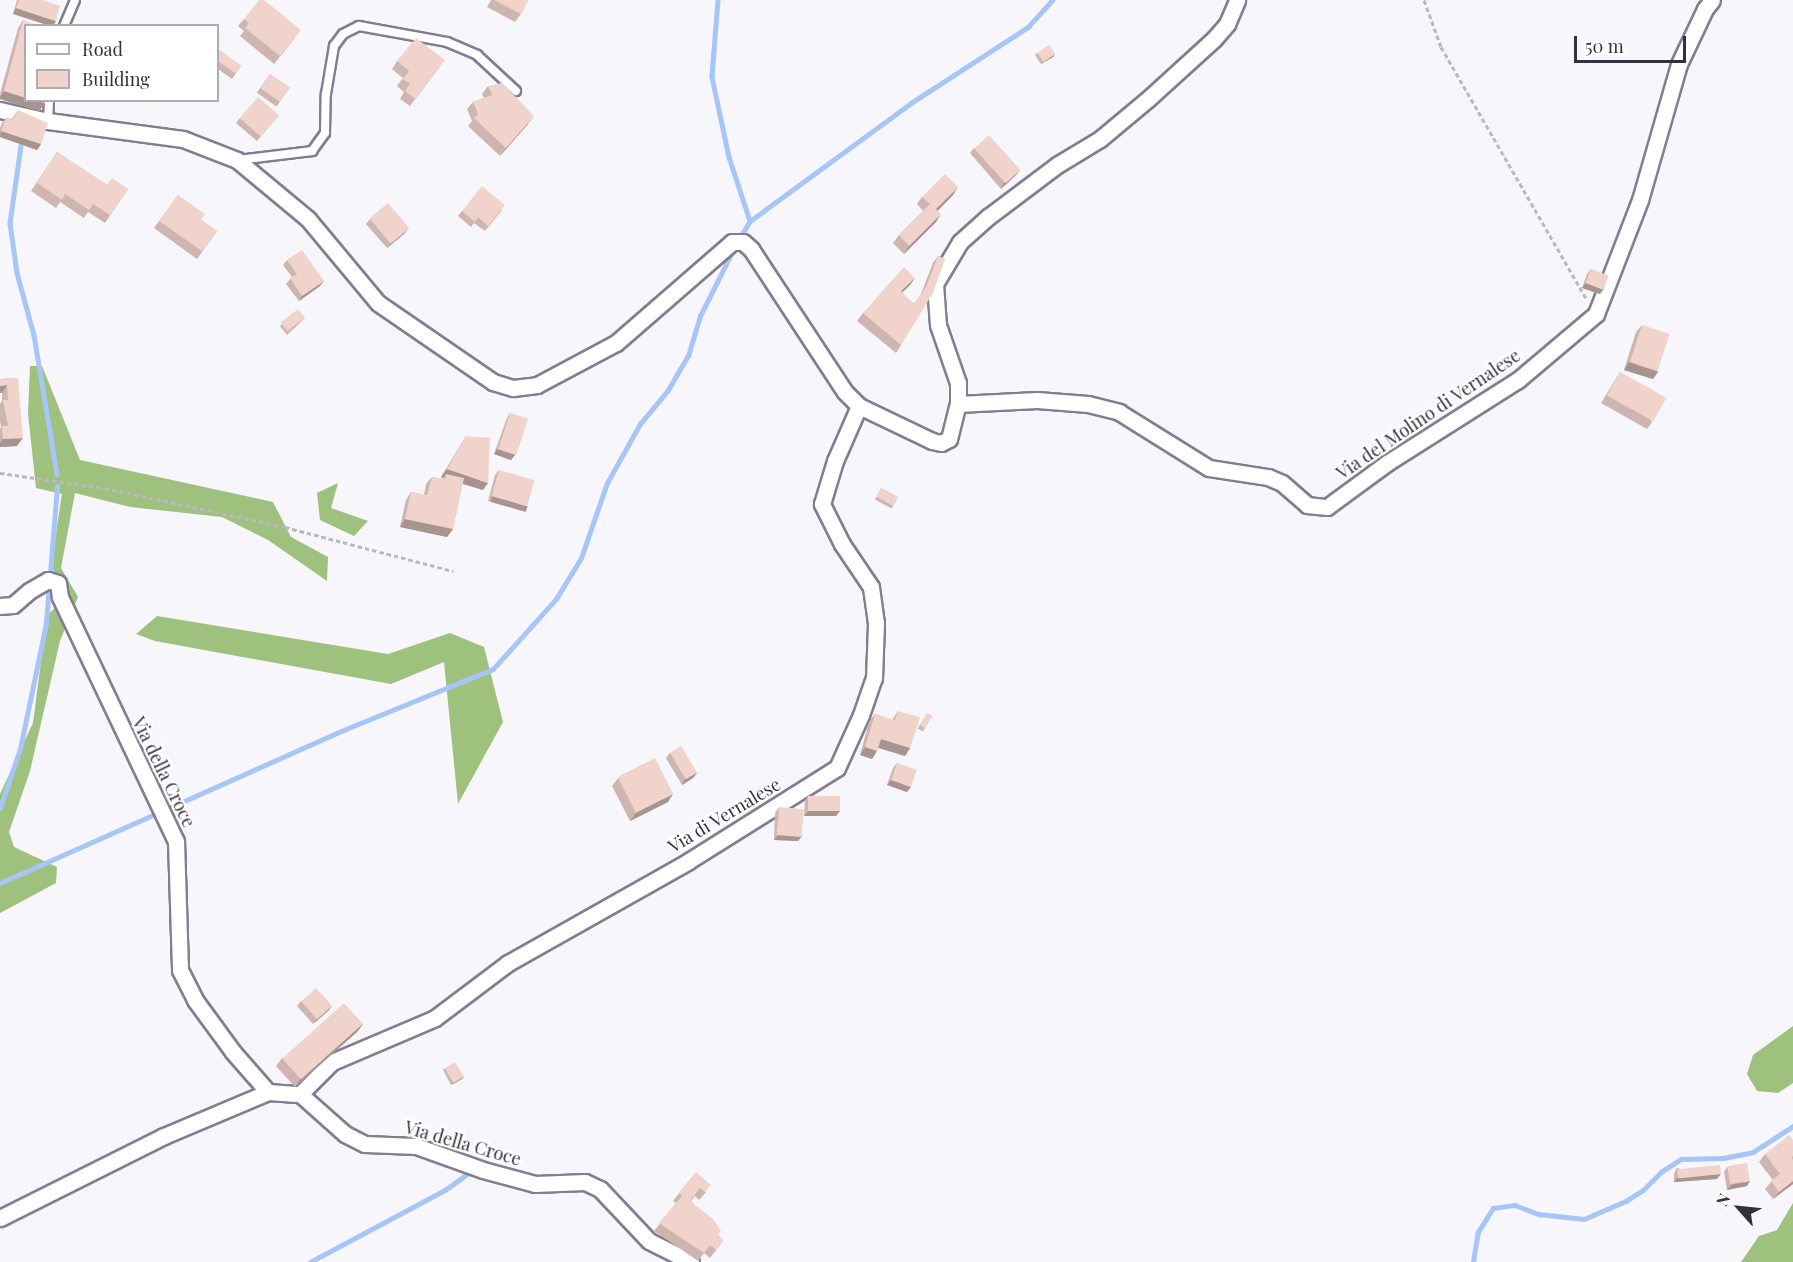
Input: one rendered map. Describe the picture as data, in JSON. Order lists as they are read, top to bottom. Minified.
{"streets":{"street":["Via del Molino di Vernalese","Via della Croce","Via di Vernalese"]},"crossings":[["Via della Croce","Via di Vernalese"]],"legend":["Road","Building"],"scale_bar":"50 m","north":"top left"}
